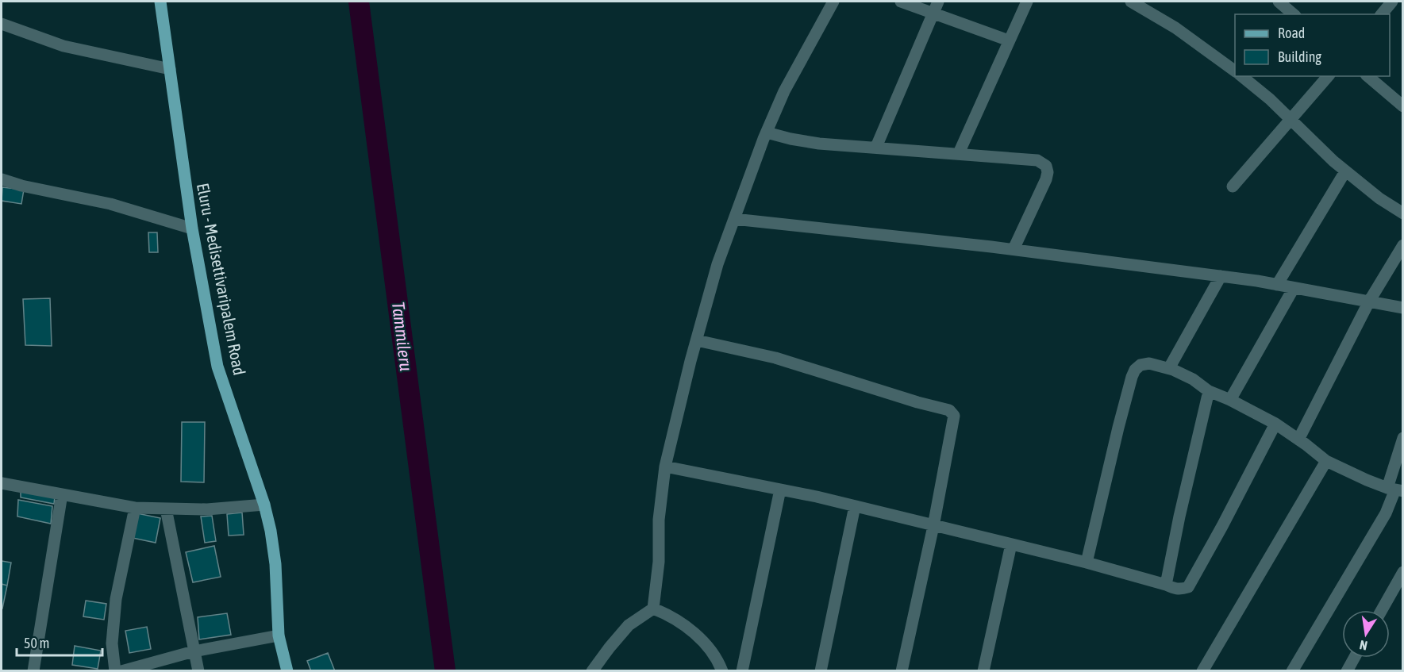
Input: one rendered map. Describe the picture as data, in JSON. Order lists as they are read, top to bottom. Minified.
{"streets":{"main road":["Eluru - Medisettivaripalem Road"]},"water":["Tammileru"],"legend":["Road","Building"],"scale_bar":"50 m","north":"bottom"}
